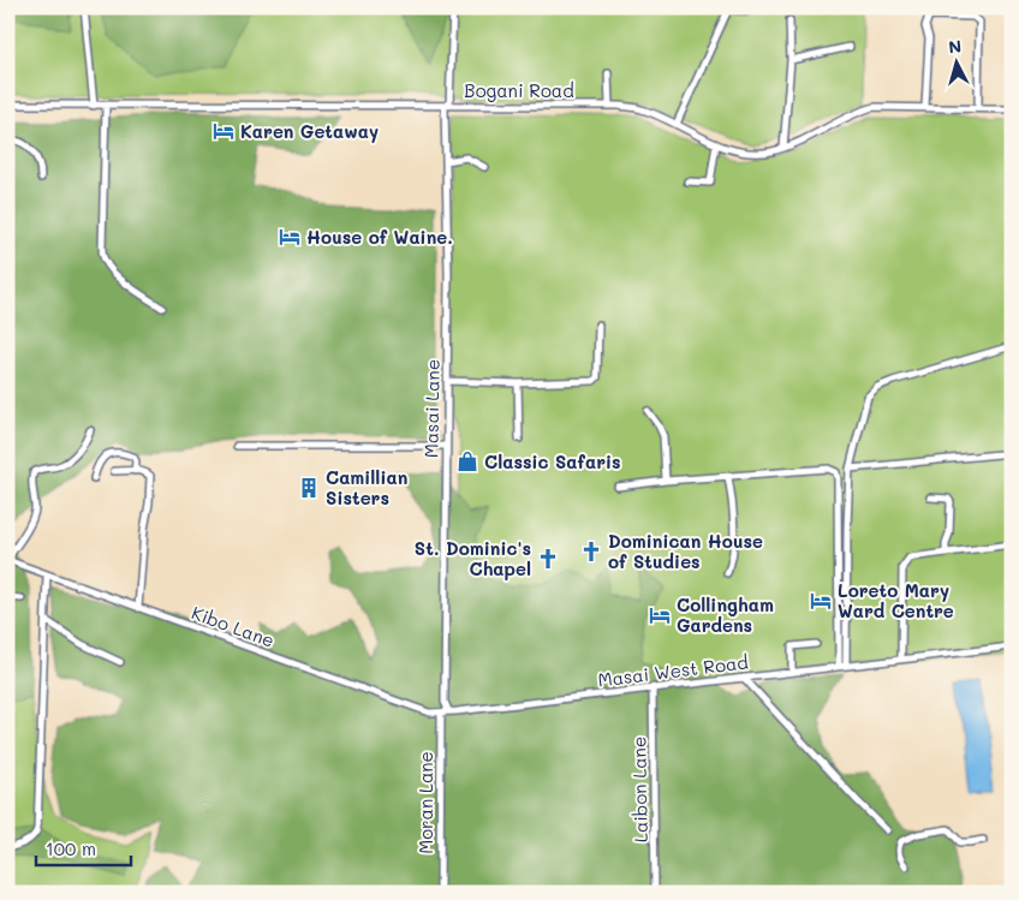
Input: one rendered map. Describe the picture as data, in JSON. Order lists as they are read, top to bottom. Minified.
{"streets":{"street":["Bogani Road","Masai Lane","Kibo Lane","Masai West Road","Laibon Lane","Moran Lane"]},"crossings":[["Bogani Road","Masai Lane"],["Masai Lane","Kibo Lane"],["Masai Lane","Masai West Road"],["Kibo Lane","Masai West Road"],["Kibo Lane","Moran Lane"],["Masai West Road","Laibon Lane"]],"places":{"hotel":["Karen Getaway","House of Waine.","Loreto Mary Ward Centre","Collingham Gardens"],"shop":["Classic Safaris"],"building":["Camillian Sisters"],"church":["Dominican House of Studies","St. Dominic's Chapel"]},"scale_bar":"100 m","north":"top"}
